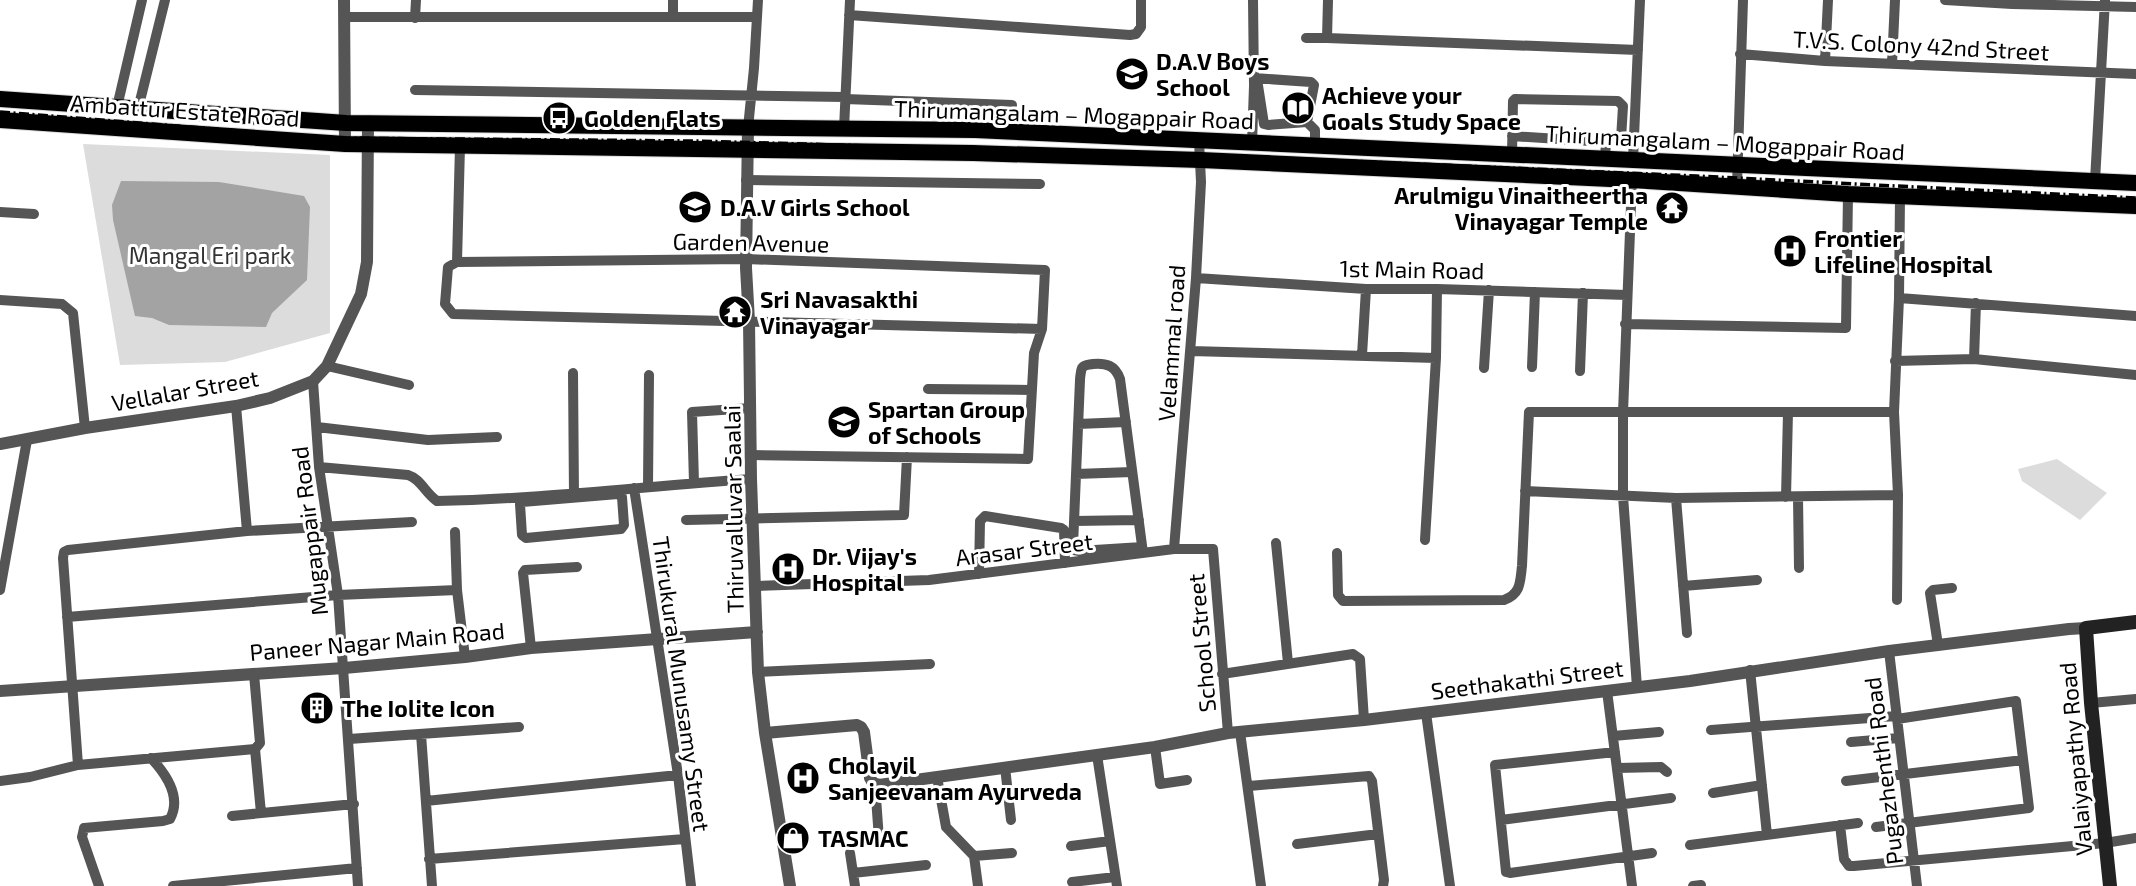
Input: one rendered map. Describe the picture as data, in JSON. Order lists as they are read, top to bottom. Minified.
{"streets":{"main road":["Ambattur Estate Road","Thirumangalam – Mogappair Road","Valaiyapathy Road"],"street":["T.V.S. Colony 42nd Street","Garden Avenue","1st Main Road","Velammal road","Vellalar Street","Thiruvalluvar Saalai","Mugappair Road","Arasar Street","Paneer Nagar Main Road","School Street","Seethakathi Street","Thirukural Munusamy Street","Pugazhenthi Road"]},"crossings":[["Ambattur Estate Road","Thirumangalam – Mogappair Road"],["Ambattur Estate Road","Vellalar Street"],["Thirumangalam – Mogappair Road","Velammal road"],["Thirumangalam – Mogappair Road","Vellalar Street"],["Thirumangalam – Mogappair Road","Thiruvalluvar Saalai"],["Garden Avenue","Thiruvalluvar Saalai"],["1st Main Road","Velammal road"],["Velammal road","Arasar Street"],["Vellalar Street","Mugappair Road"],["Thiruvalluvar Saalai","Arasar Street"],["Thiruvalluvar Saalai","Paneer Nagar Main Road"],["Mugappair Road","Paneer Nagar Main Road"],["Arasar Street","School Street"],["Paneer Nagar Main Road","Thirukural Munusamy Street"],["School Street","Seethakathi Street"],["Seethakathi Street","Valaiyapathy Road"],["Seethakathi Street","Pugazhenthi Road"]],"parks":["Mangal Eri park"],"places":{"school or university":["D.A.V Boys School","D.A.V Girls School","Spartan Group of Schools"],"library":["Achieve your Goals Study Space"],"bus stop":["Golden Flats"],"temple":["Arulmigu Vinaitheertha Vinayagar Temple","Sri Navasakthi Vinayagar"],"hospital":["Frontier Lifeline Hospital","Dr. Vijay's Hospital","Cholayil Sanjeevanam Ayurveda"],"building":["The Iolite Icon"],"shop":["TASMAC"]}}
